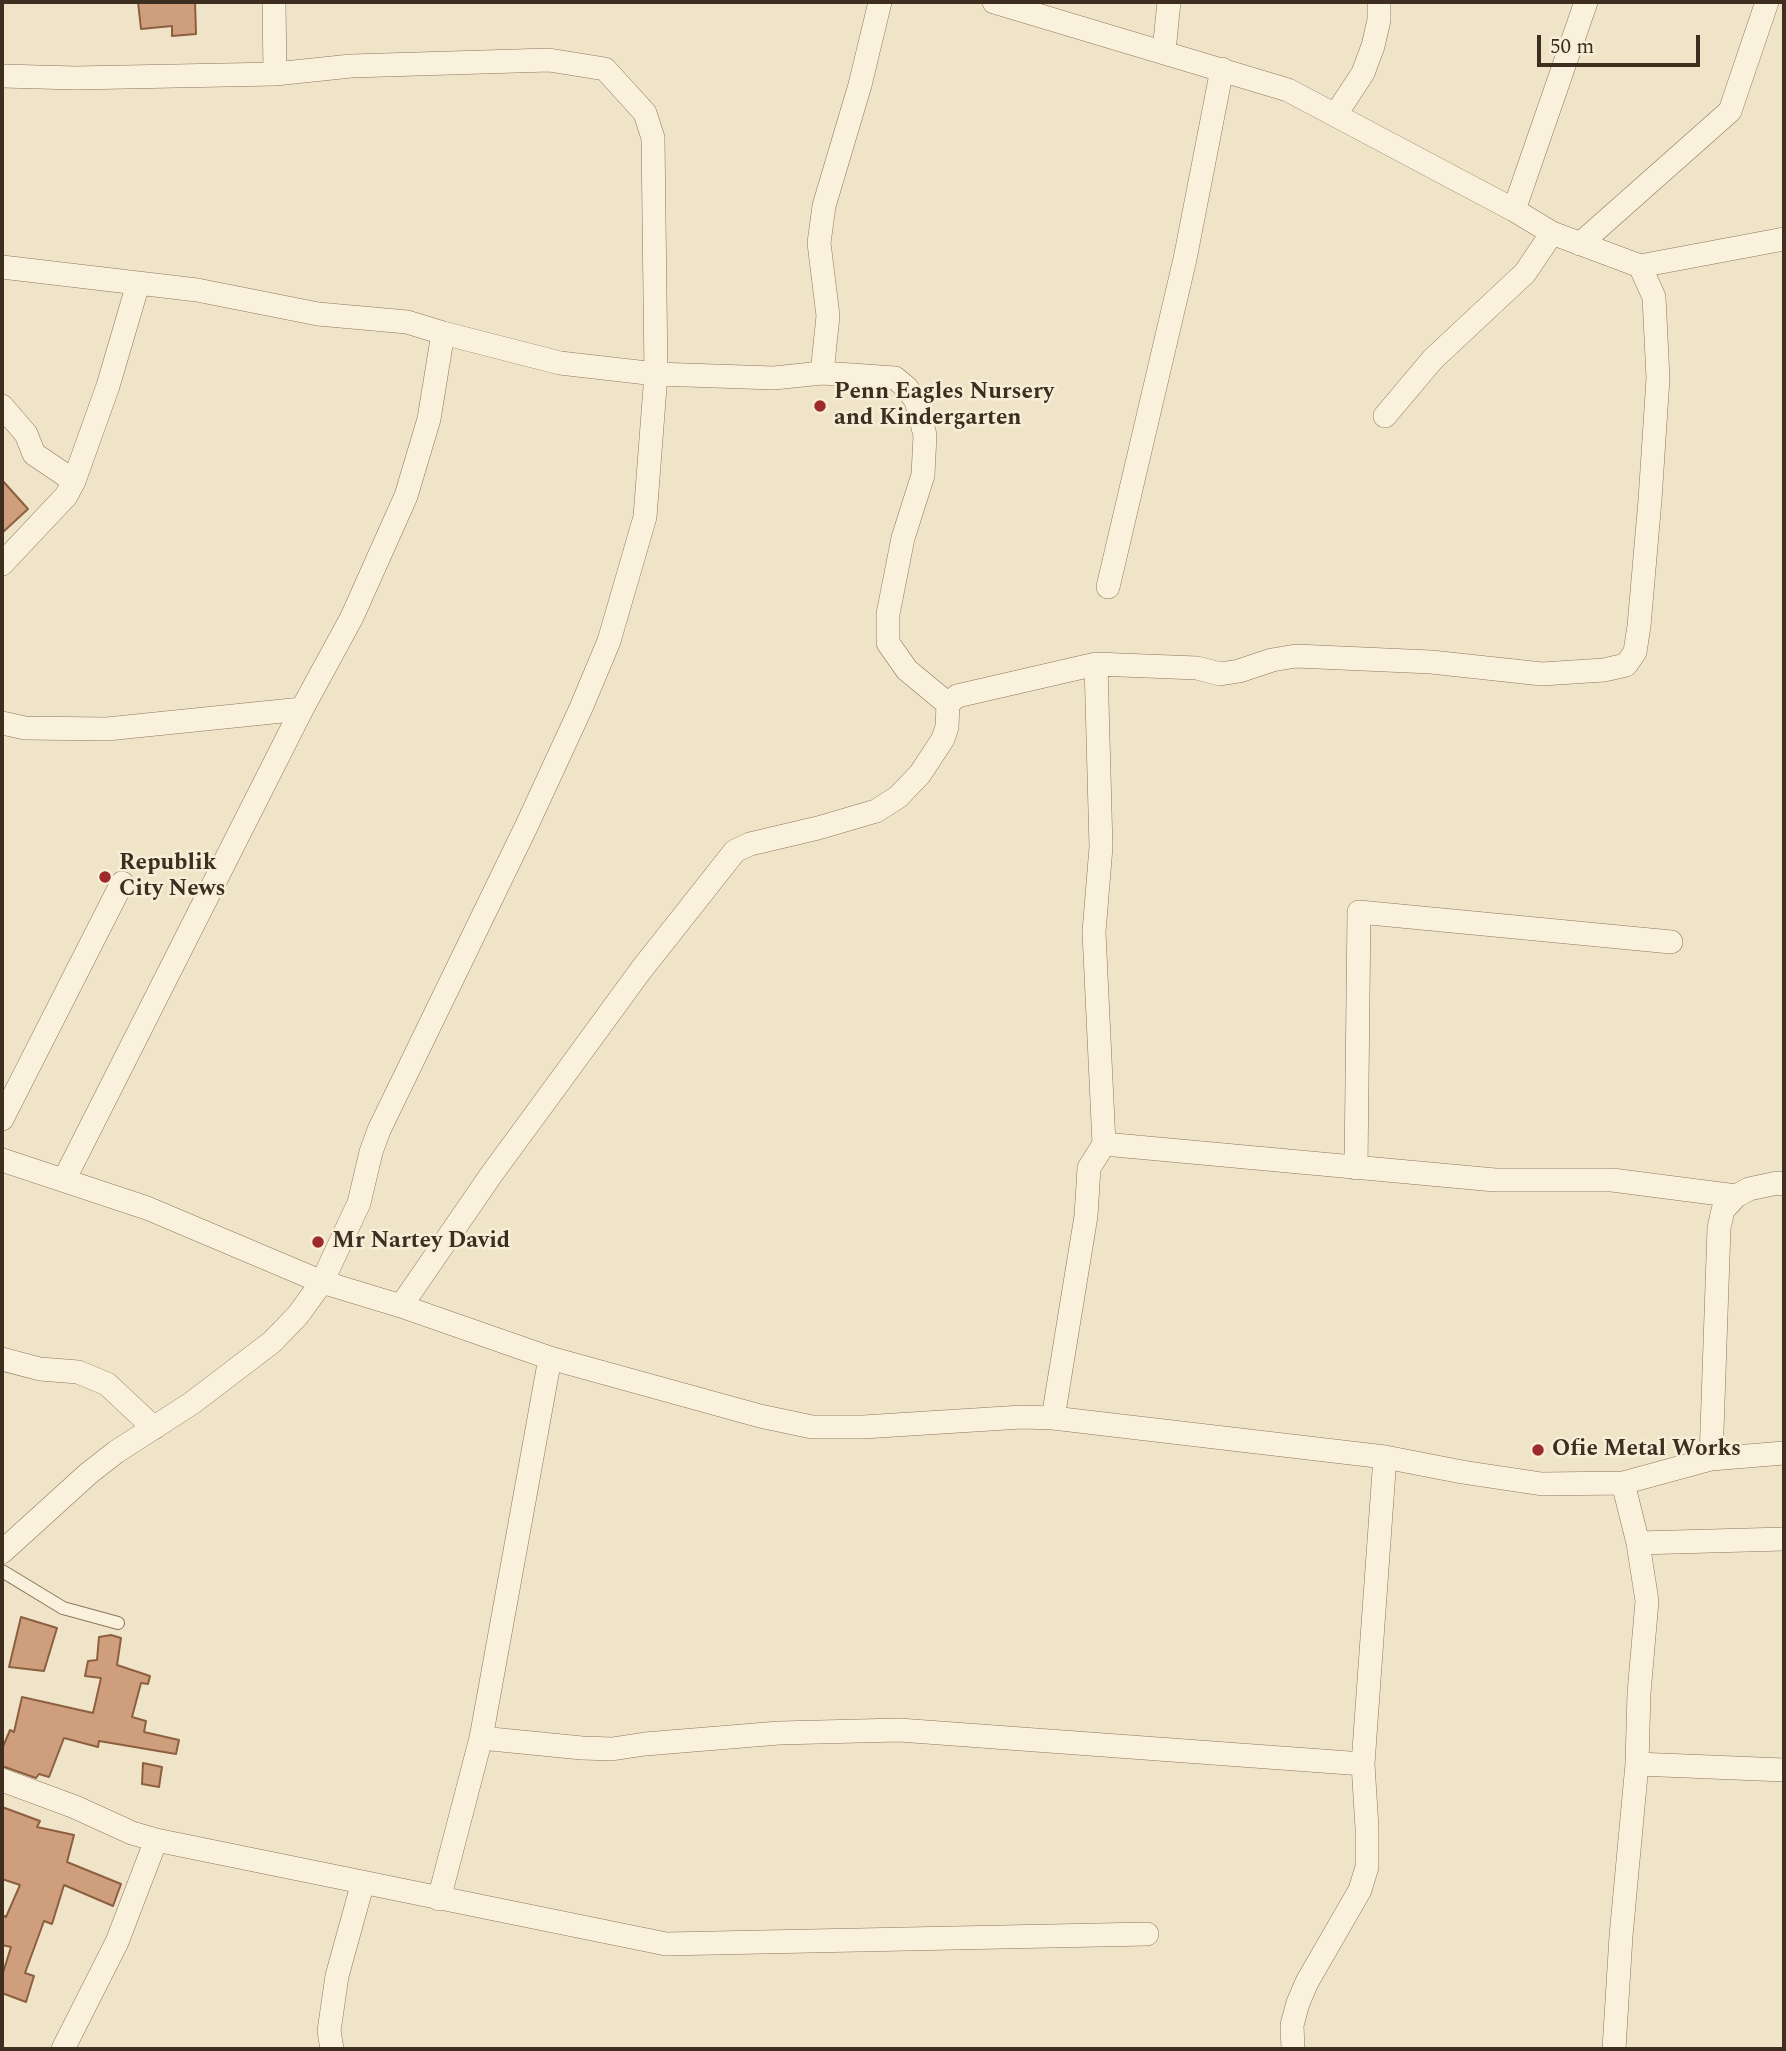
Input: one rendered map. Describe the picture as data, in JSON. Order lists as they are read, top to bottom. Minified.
{"places":["Penn Eagles Nursery and Kindergarten","Republik City News","Mr Nartey David","Ofie Metal Works"],"scale_bar":"50 m"}
